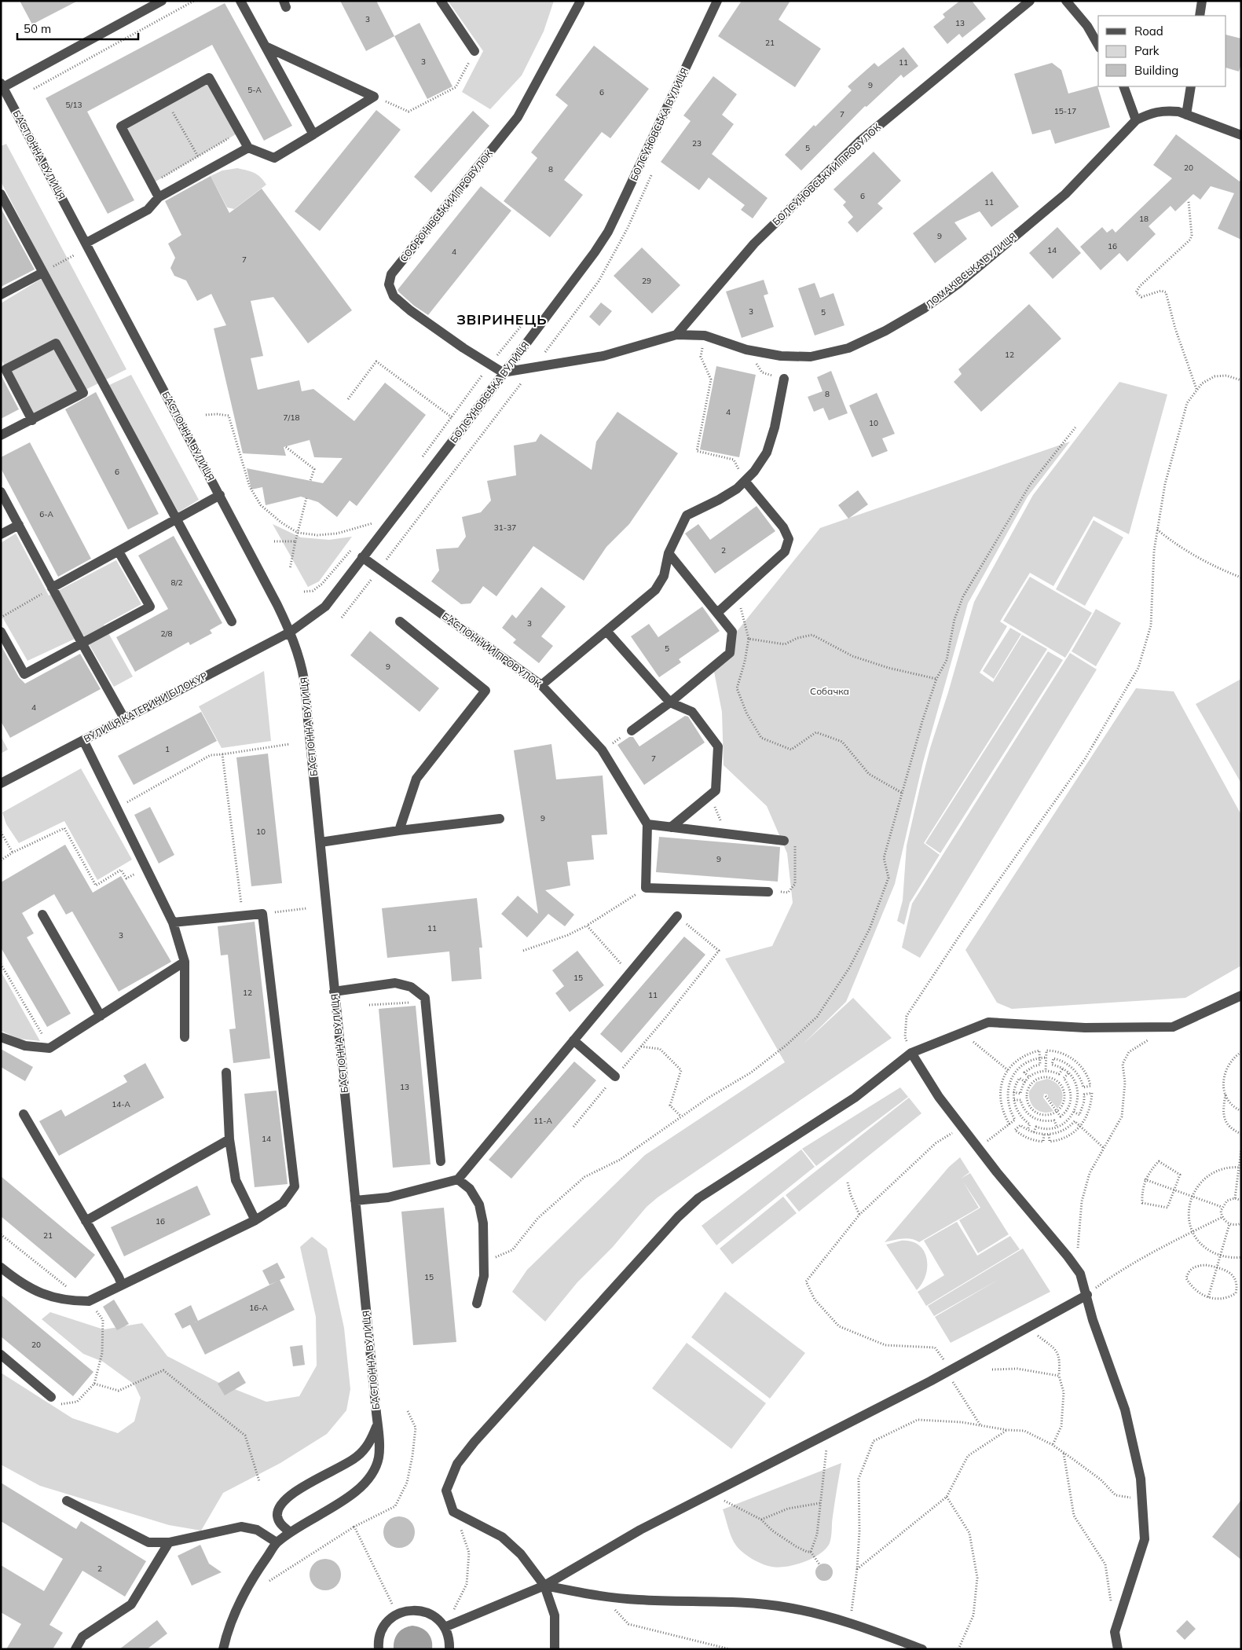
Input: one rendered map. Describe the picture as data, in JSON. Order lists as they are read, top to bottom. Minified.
{"streets":{"street":["БОЛСУНОВСЬКА ВУЛИЦЯ","БАСТІОННА ВУЛИЦЯ","БОЛСУНОВСЬКИЙ ПРОВУЛОК","СОФРОНІВСЬКИЙ ПРОВУЛОК","ЛОМАКІВСЬКА ВУЛИЦЯ","БАСТІОННИЙ ПРОВУЛОК","ВУЛИЦЯ КАТЕРИНИ БІЛОКУР"]},"crossings":[["БОЛСУНОВСЬКА ВУЛИЦЯ","БАСТІОННА ВУЛИЦЯ"],["БОЛСУНОВСЬКА ВУЛИЦЯ","СОФРОНІВСЬКИЙ ПРОВУЛОК"],["БОЛСУНОВСЬКА ВУЛИЦЯ","ЛОМАКІВСЬКА ВУЛИЦЯ"],["БОЛСУНОВСЬКА ВУЛИЦЯ","БАСТІОННИЙ ПРОВУЛОК"],["БОЛСУНОВСЬКА ВУЛИЦЯ","ВУЛИЦЯ КАТЕРИНИ БІЛОКУР"],["БАСТІОННА ВУЛИЦЯ","ВУЛИЦЯ КАТЕРИНИ БІЛОКУР"],["БОЛСУНОВСЬКИЙ ПРОВУЛОК","ЛОМАКІВСЬКА ВУЛИЦЯ"],["СОФРОНІВСЬКИЙ ПРОВУЛОК","ЛОМАКІВСЬКА ВУЛИЦЯ"]],"districts":["ЗВІРИНЕЦЬ"],"parks":["Собачка"],"house_numbers":["3","13","21","3","11","9","5-А","6","5/13","15-17","7","23","5","20","8","6","11","18","9","16","14","4","7","29","3","5","12","8","4","7/18","10","6","6-А","31-37","2","8/2","3","2/8","5","9","4","1","7","9","10","9","11","3","15","12","11","13","14-А","11-А","14","16","21","15","16-А","20","2"],"legend":["Road","Park","Building"],"scale_bar":"50 m"}
